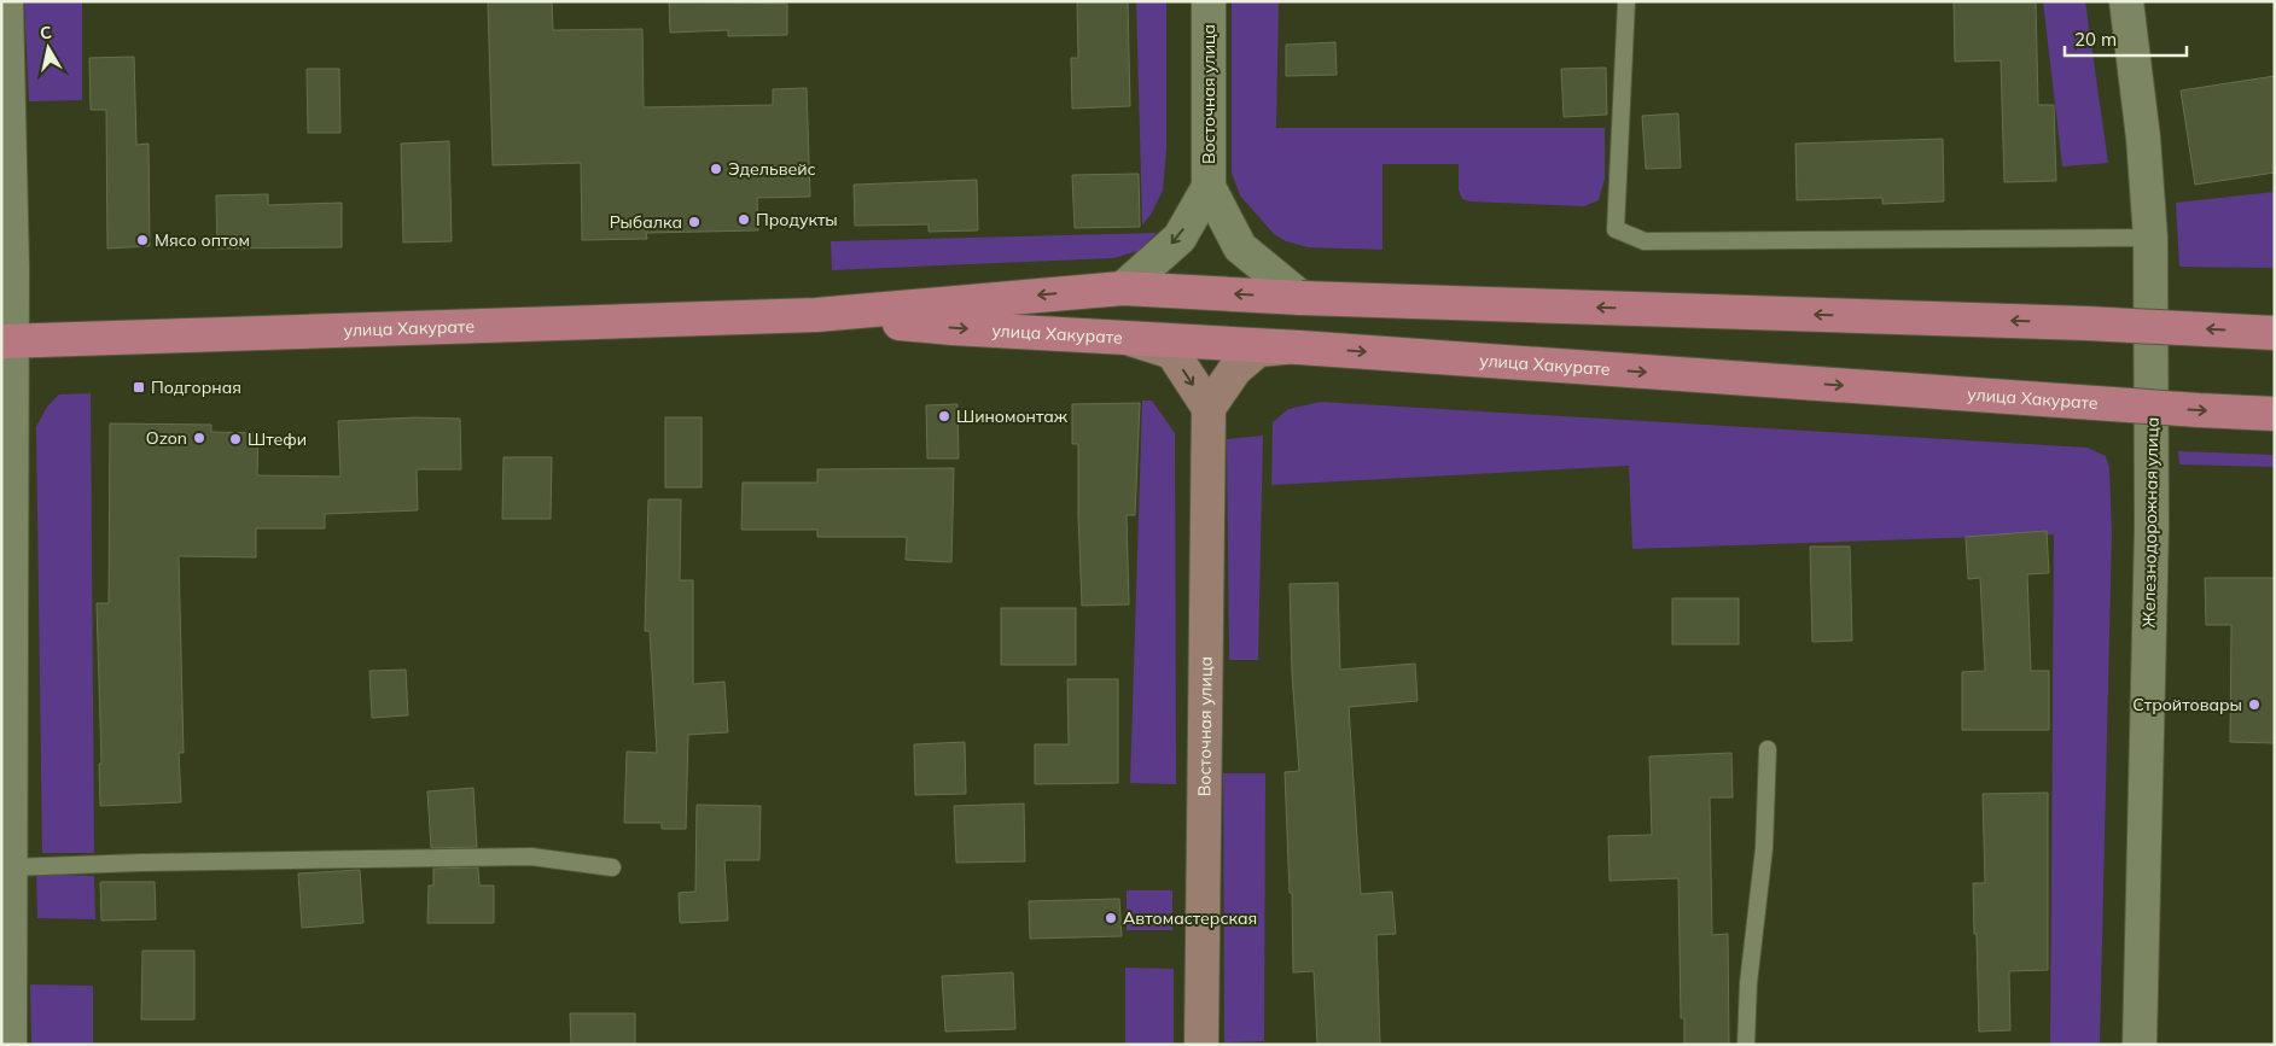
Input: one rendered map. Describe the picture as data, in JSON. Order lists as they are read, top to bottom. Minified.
{"streets":{"main road":["улица Хакурате"],"street":["Восточная улица","Железнодорожная улица"]},"places":{"other":["Эдельвейс","Продукты","Рыбалка","Мясо оптом","Шиномонтаж","Ozon","Штефи","Стройтовары","Автомастерская"],"transit":["Подгорная"]},"scale_bar":"20 m","north":"top"}
